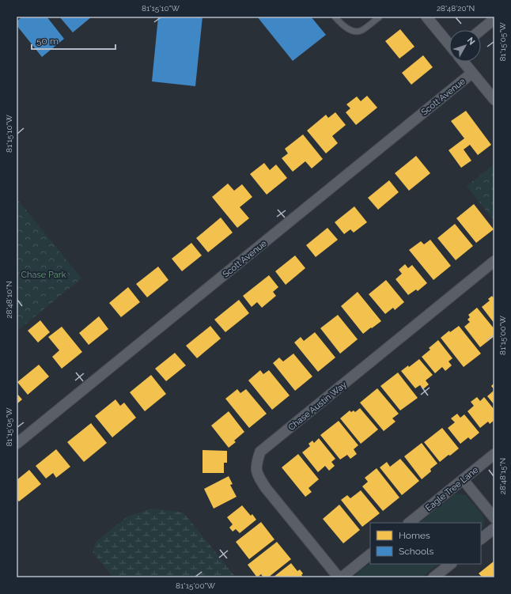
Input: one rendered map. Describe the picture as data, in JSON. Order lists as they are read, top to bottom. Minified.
{"streets":{"street":["Scott Avenue","Chase Austin Way","Eagle Tree Lane"]},"parks":["Chase Park"],"legend":["Homes","Schools"],"scale_bar":"50 m","north":"top right","coordinates":["81°15'10\"W","28°48'20\"N","81°15'05\"W","28°48'10\"N","81°15'00\"W","28°48'15\"N"]}
